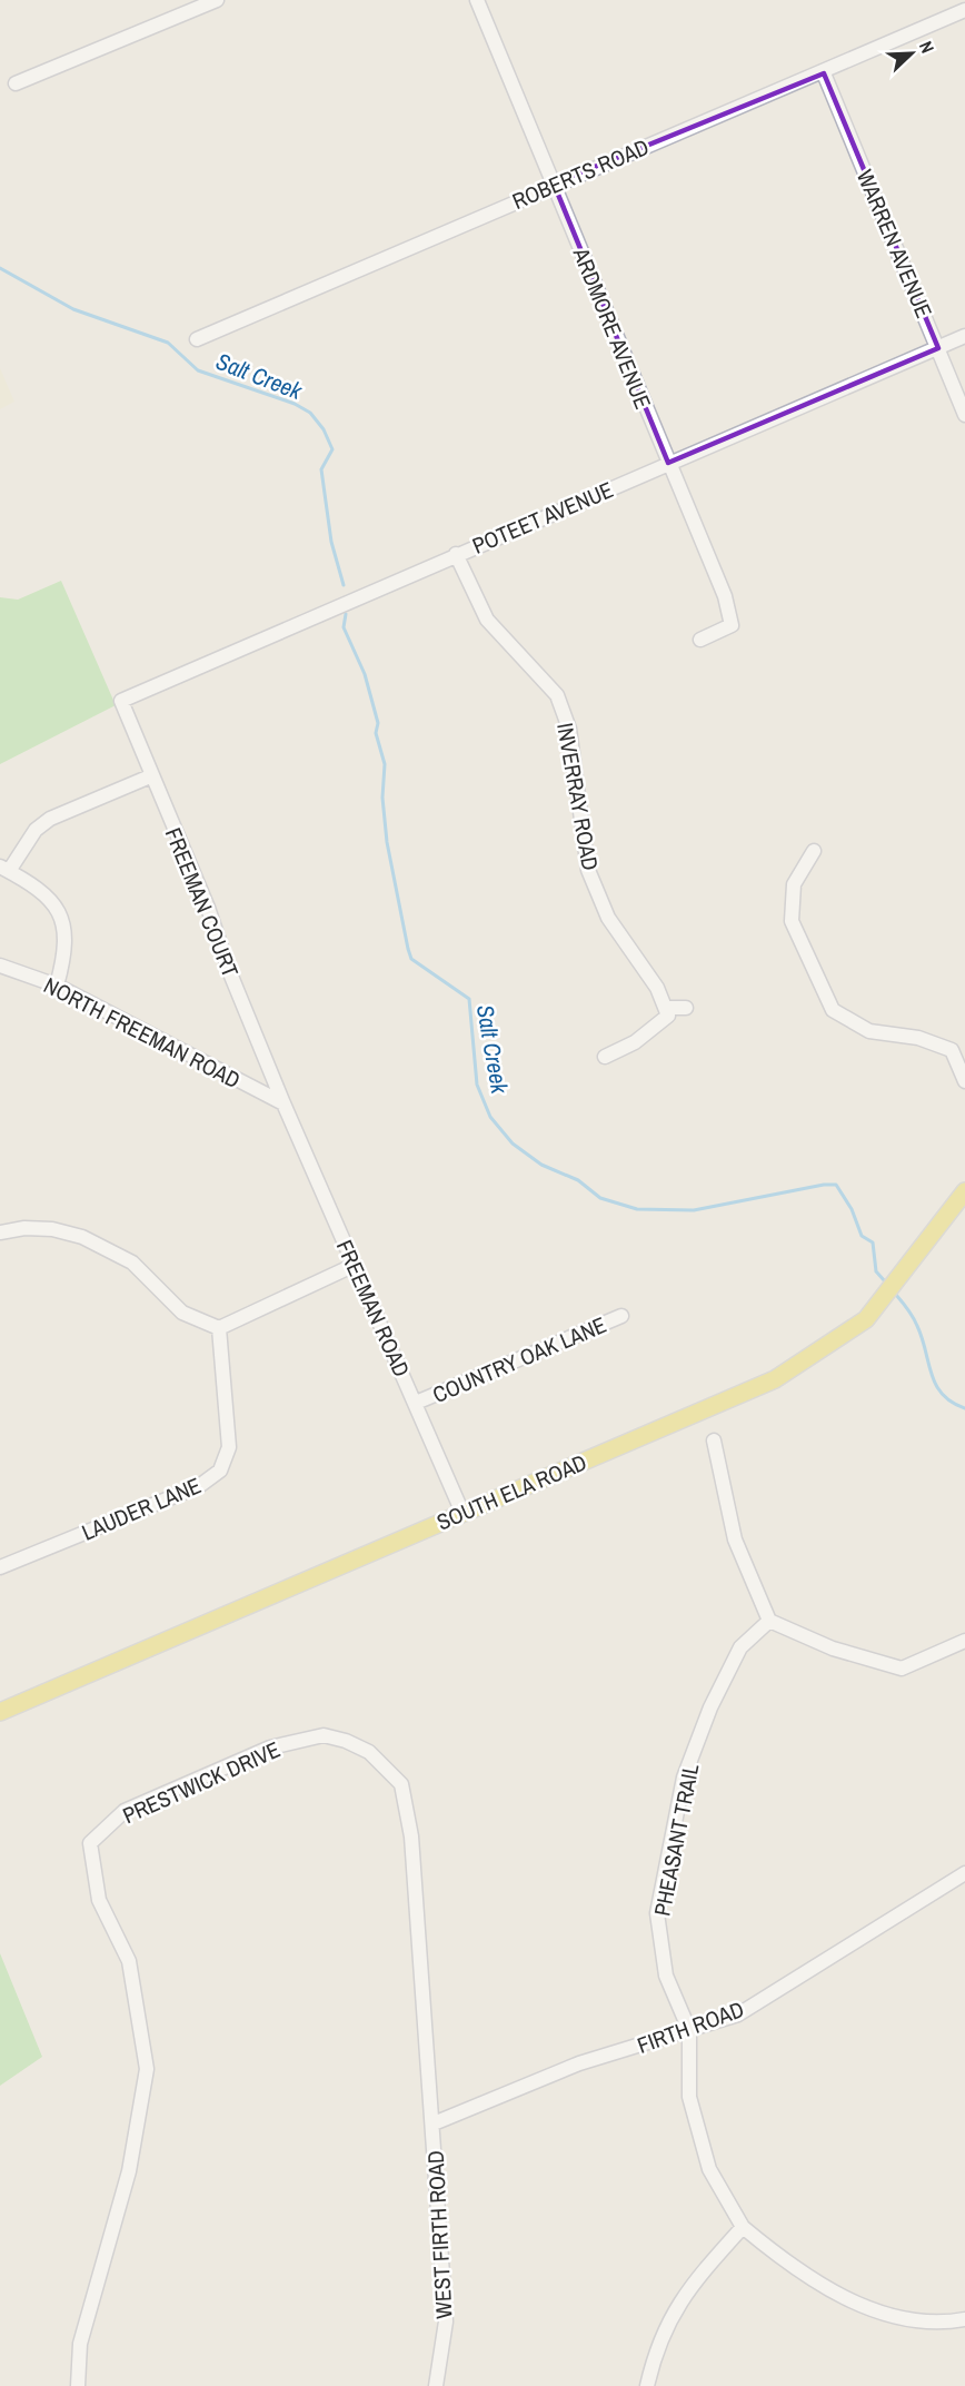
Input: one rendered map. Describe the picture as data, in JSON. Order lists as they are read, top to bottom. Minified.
{"streets":{"main road":["SOUTH ELA ROAD"],"street":["ROBERTS ROAD","WARREN AVENUE","ARDMORE AVENUE","POTEET AVENUE","INVERRAY ROAD","FREEMAN COURT","NORTH FREEMAN ROAD","FREEMAN ROAD","COUNTRY OAK LANE","LAUDER LANE","PRESTWICK DRIVE","PHEASANT TRAIL","FIRTH ROAD","WEST FIRTH ROAD"]},"crossings":[["ROBERTS ROAD","WARREN AVENUE"],["ROBERTS ROAD","ARDMORE AVENUE"],["WARREN AVENUE","POTEET AVENUE"],["ARDMORE AVENUE","POTEET AVENUE"],["POTEET AVENUE","INVERRAY ROAD"],["POTEET AVENUE","FREEMAN COURT"],["FREEMAN COURT","NORTH FREEMAN ROAD"],["FREEMAN COURT","FREEMAN ROAD"],["NORTH FREEMAN ROAD","FREEMAN ROAD"],["FREEMAN ROAD","COUNTRY OAK LANE"],["FREEMAN ROAD","SOUTH ELA ROAD"],["PRESTWICK DRIVE","FIRTH ROAD"],["PRESTWICK DRIVE","WEST FIRTH ROAD"],["PHEASANT TRAIL","FIRTH ROAD"],["FIRTH ROAD","WEST FIRTH ROAD"]],"water":["Salt Creek"],"north":"top right"}
